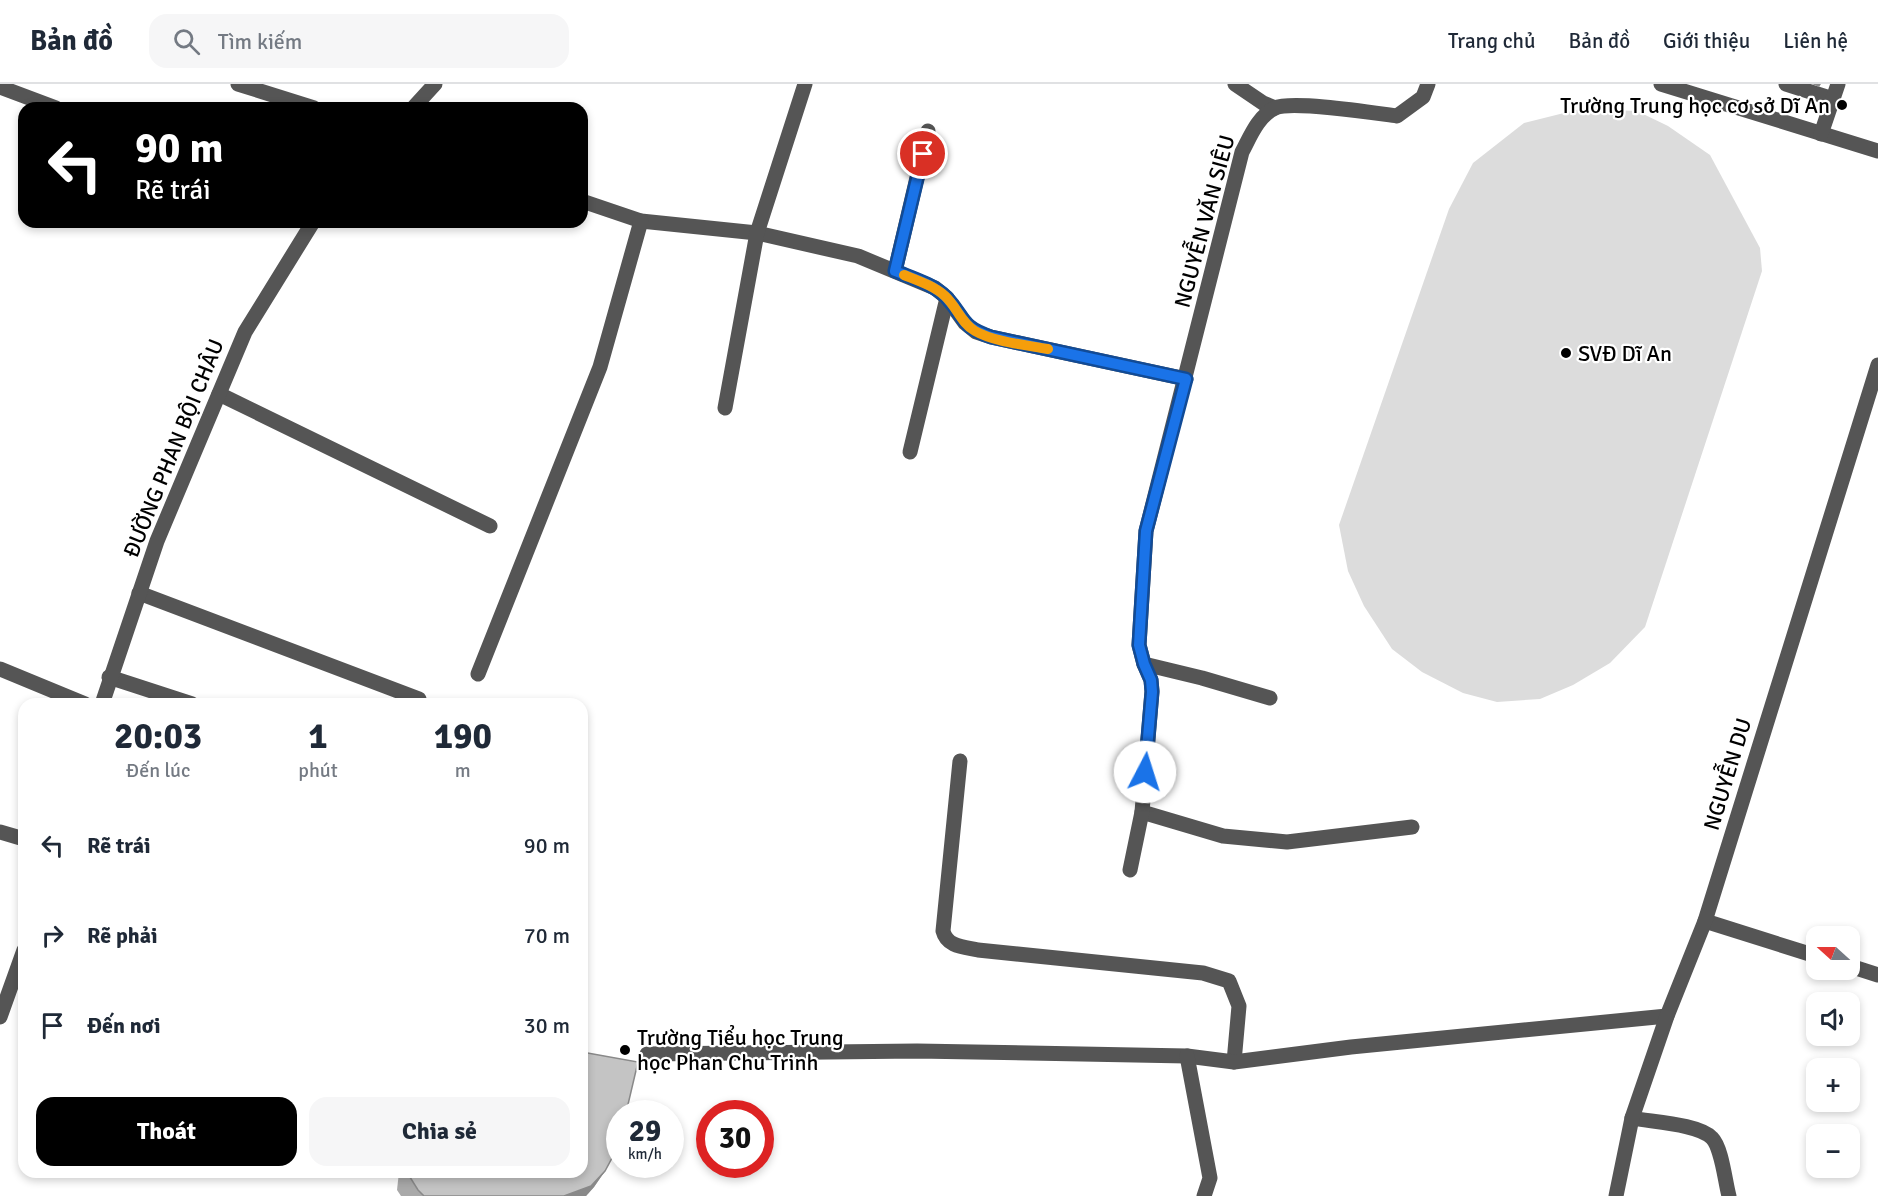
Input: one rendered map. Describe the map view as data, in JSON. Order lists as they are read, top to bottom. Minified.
{"streets":{"street":["NGUYỄN VĂN SIÊU","ĐƯỜNG PHAN BỘI CHÂU","NGUYỄN DU"]},"places":["Trường Trung học cơ sở Dĩ An","SVĐ Dĩ An","Trường Tiểu học Trung học Phan Chu Trinh"],"north":"left","page":{"header":"Bản đồ","search":"Tìm kiếm","nav":["Trang chủ","Bản đồ","Giới thiệu","Liên hệ"],"turn":["90 m","Rẽ trái"],"eta":["20:03","Đến lúc","1","phút","190","m"],"list":[{"name":"Rẽ trái","value":"90 m"},{"name":"Rẽ phải","value":"70 m"},{"name":"Đến nơi","value":"30 m"}],"map_buttons":["+","−"],"buttons":["Thoát","Chia sẻ"],"speed":"29 km/h","limit":"30"}}
